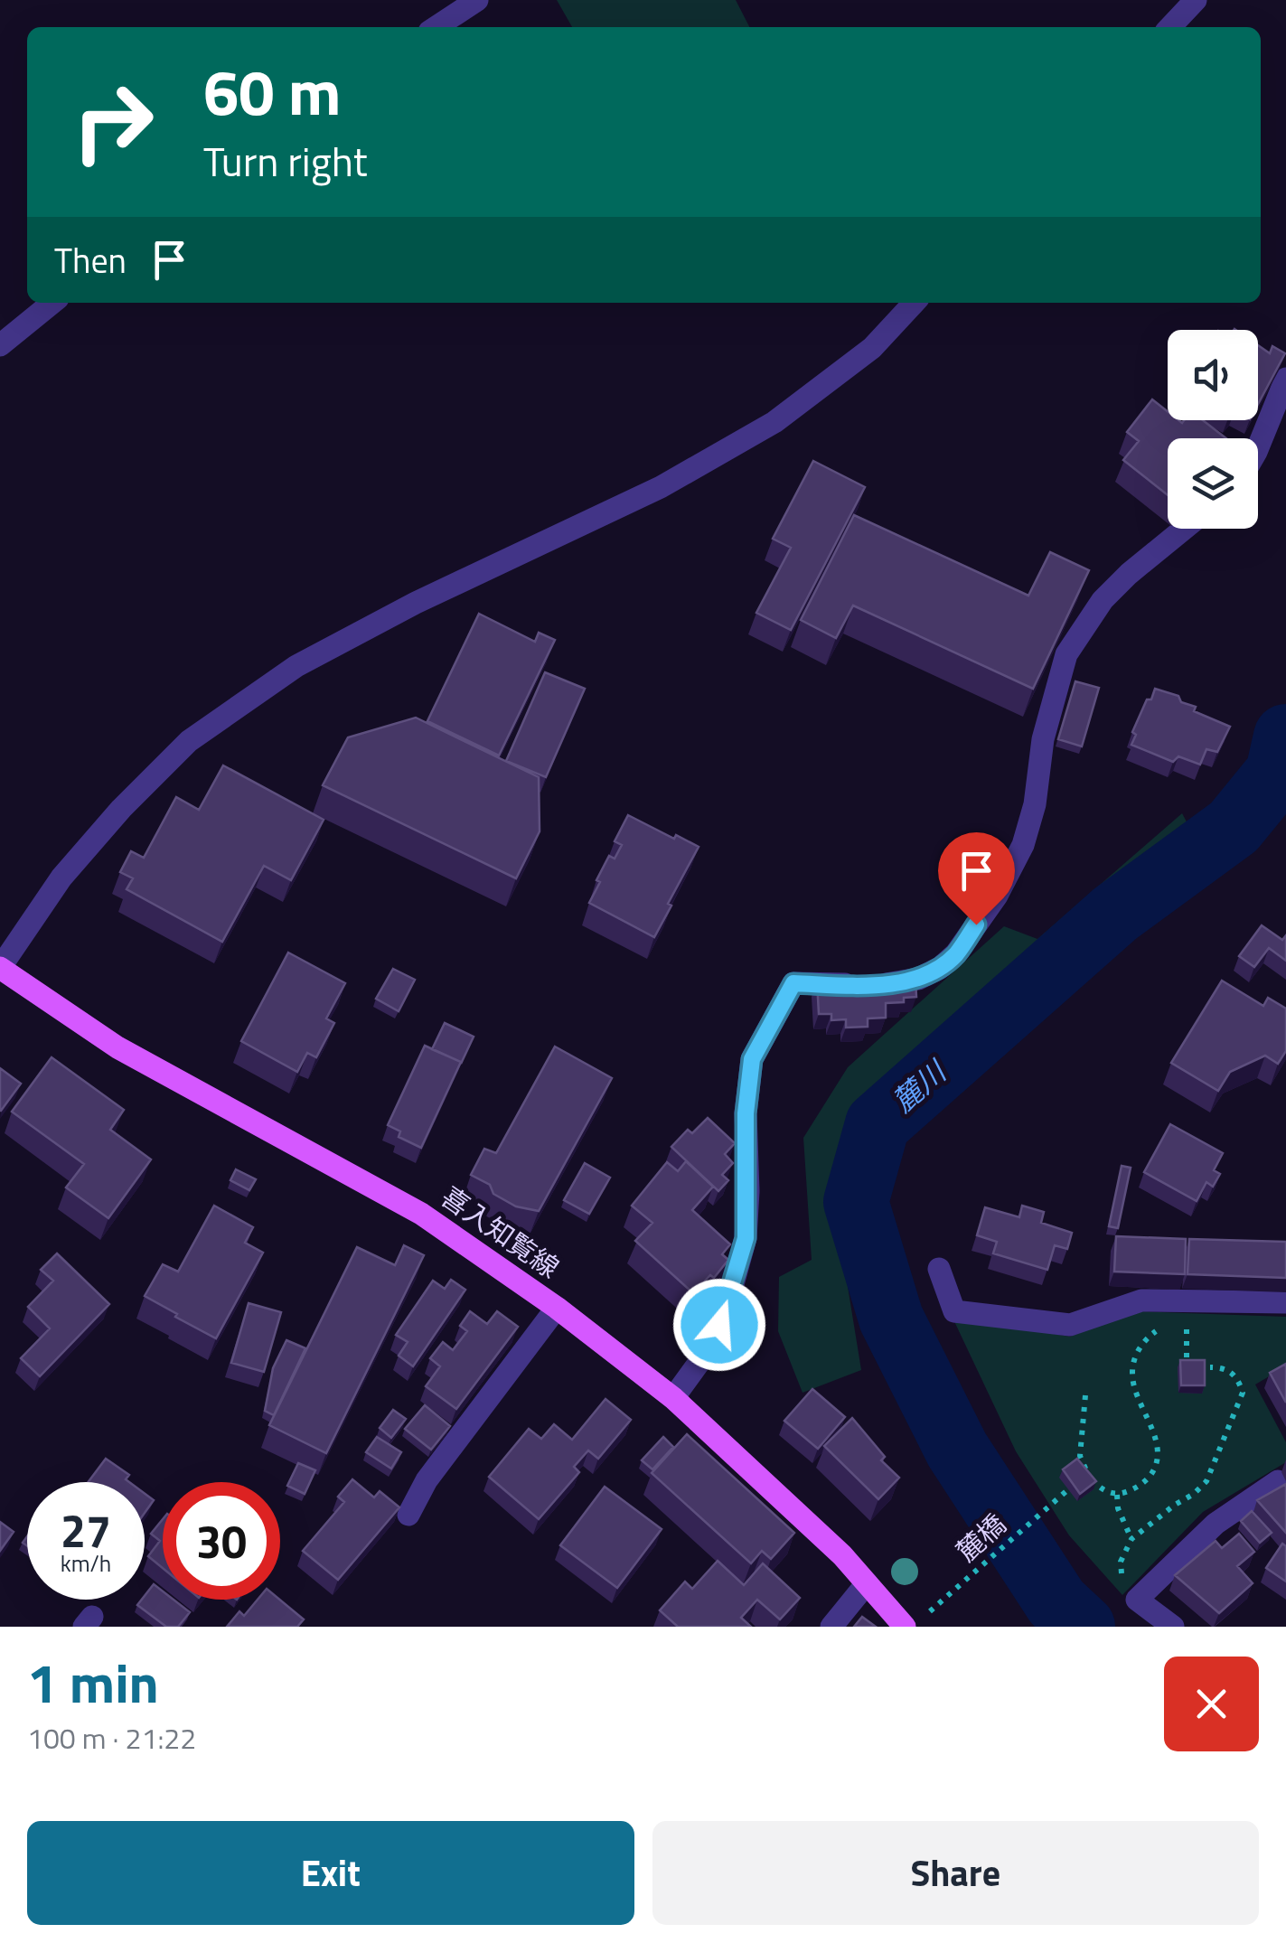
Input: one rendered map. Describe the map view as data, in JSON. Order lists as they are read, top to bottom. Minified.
{"streets":{"main road":["喜入知覧線"],"path":["麓橋"]},"water":["麓川"],"page":{"turn":["60 m","Turn right"],"then":"Then","speed":"27 km/h","limit":"30","heading":["1 min","100 m · 21:22"],"buttons":["Exit","Share"]}}
